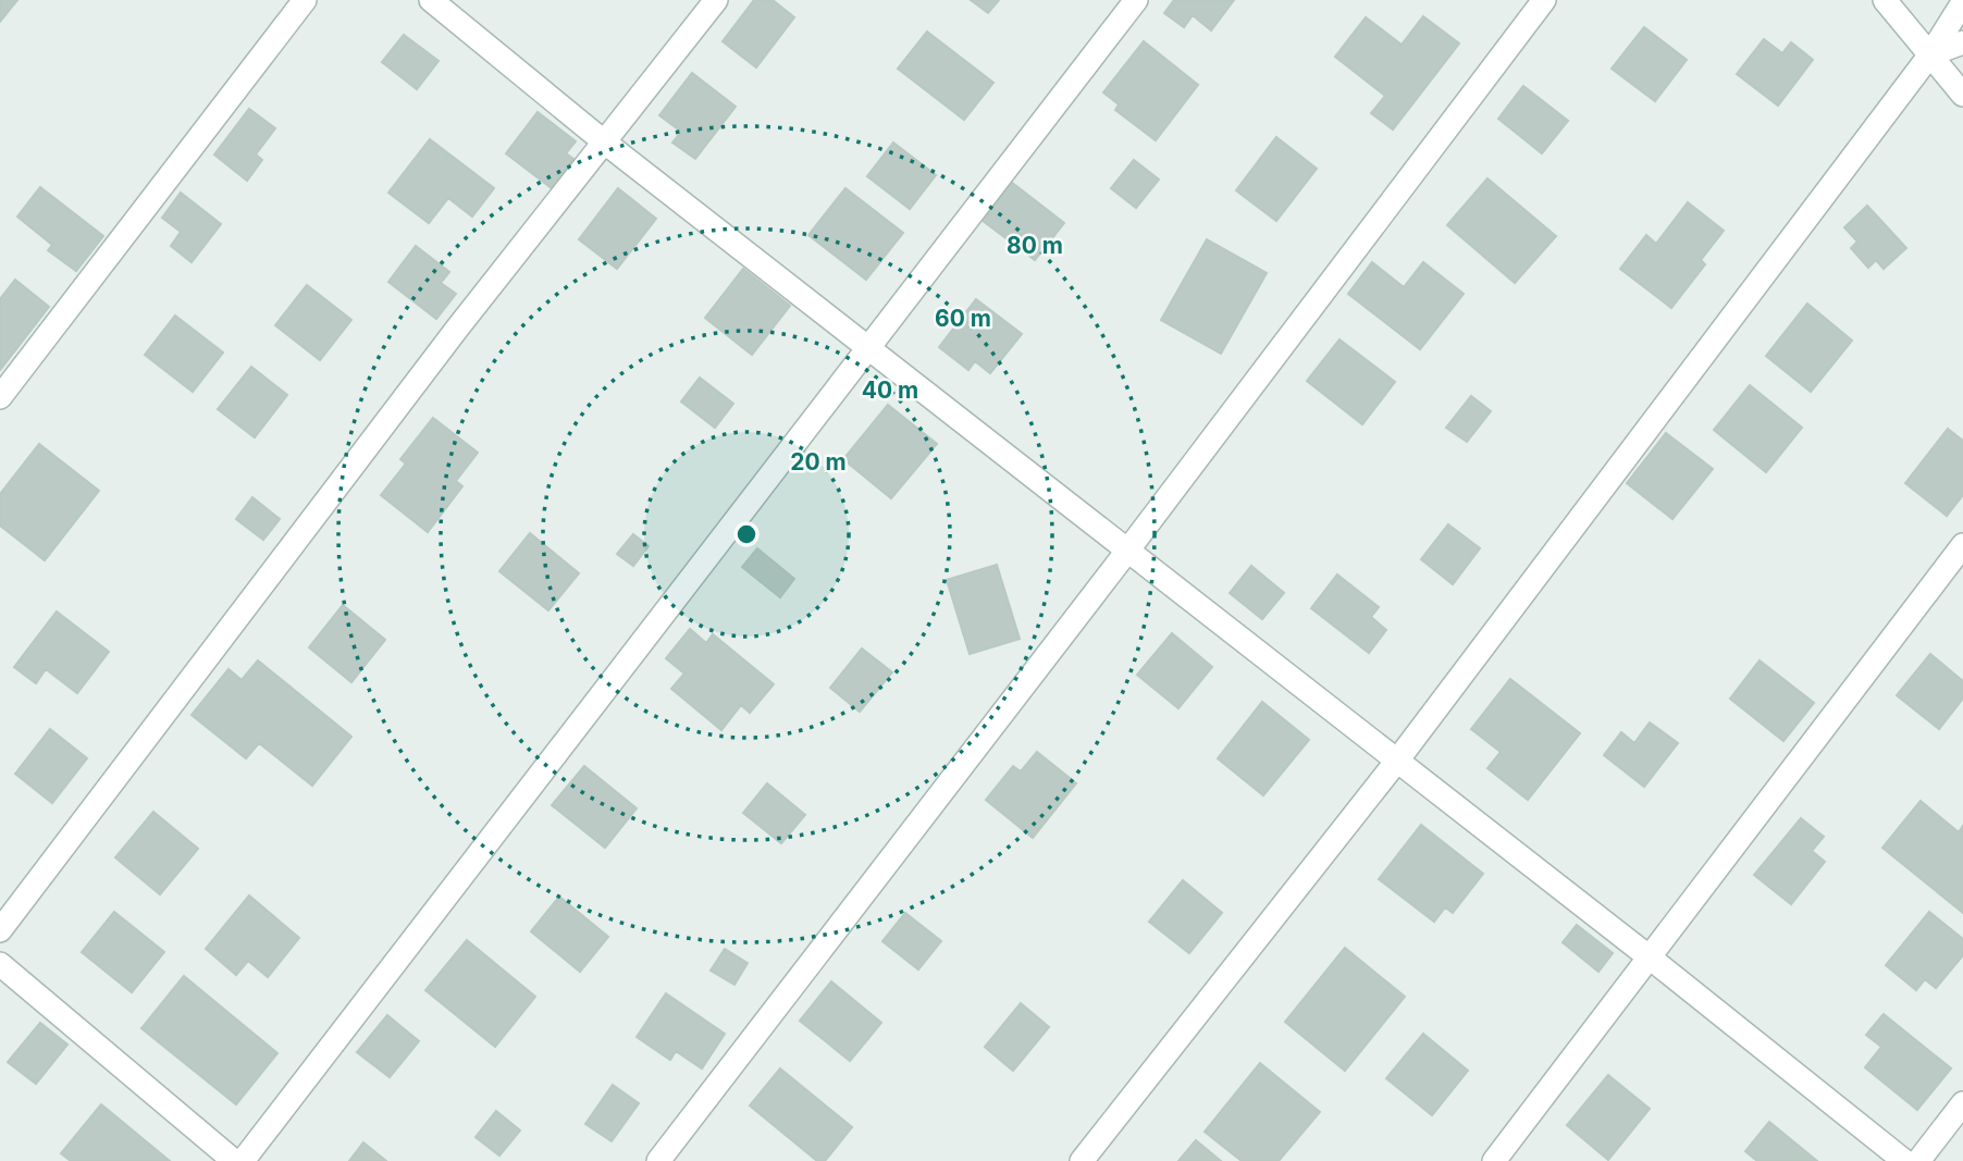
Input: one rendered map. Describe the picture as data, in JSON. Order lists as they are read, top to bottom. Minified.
{"rings":["80 m","60 m","40 m","20 m"]}
